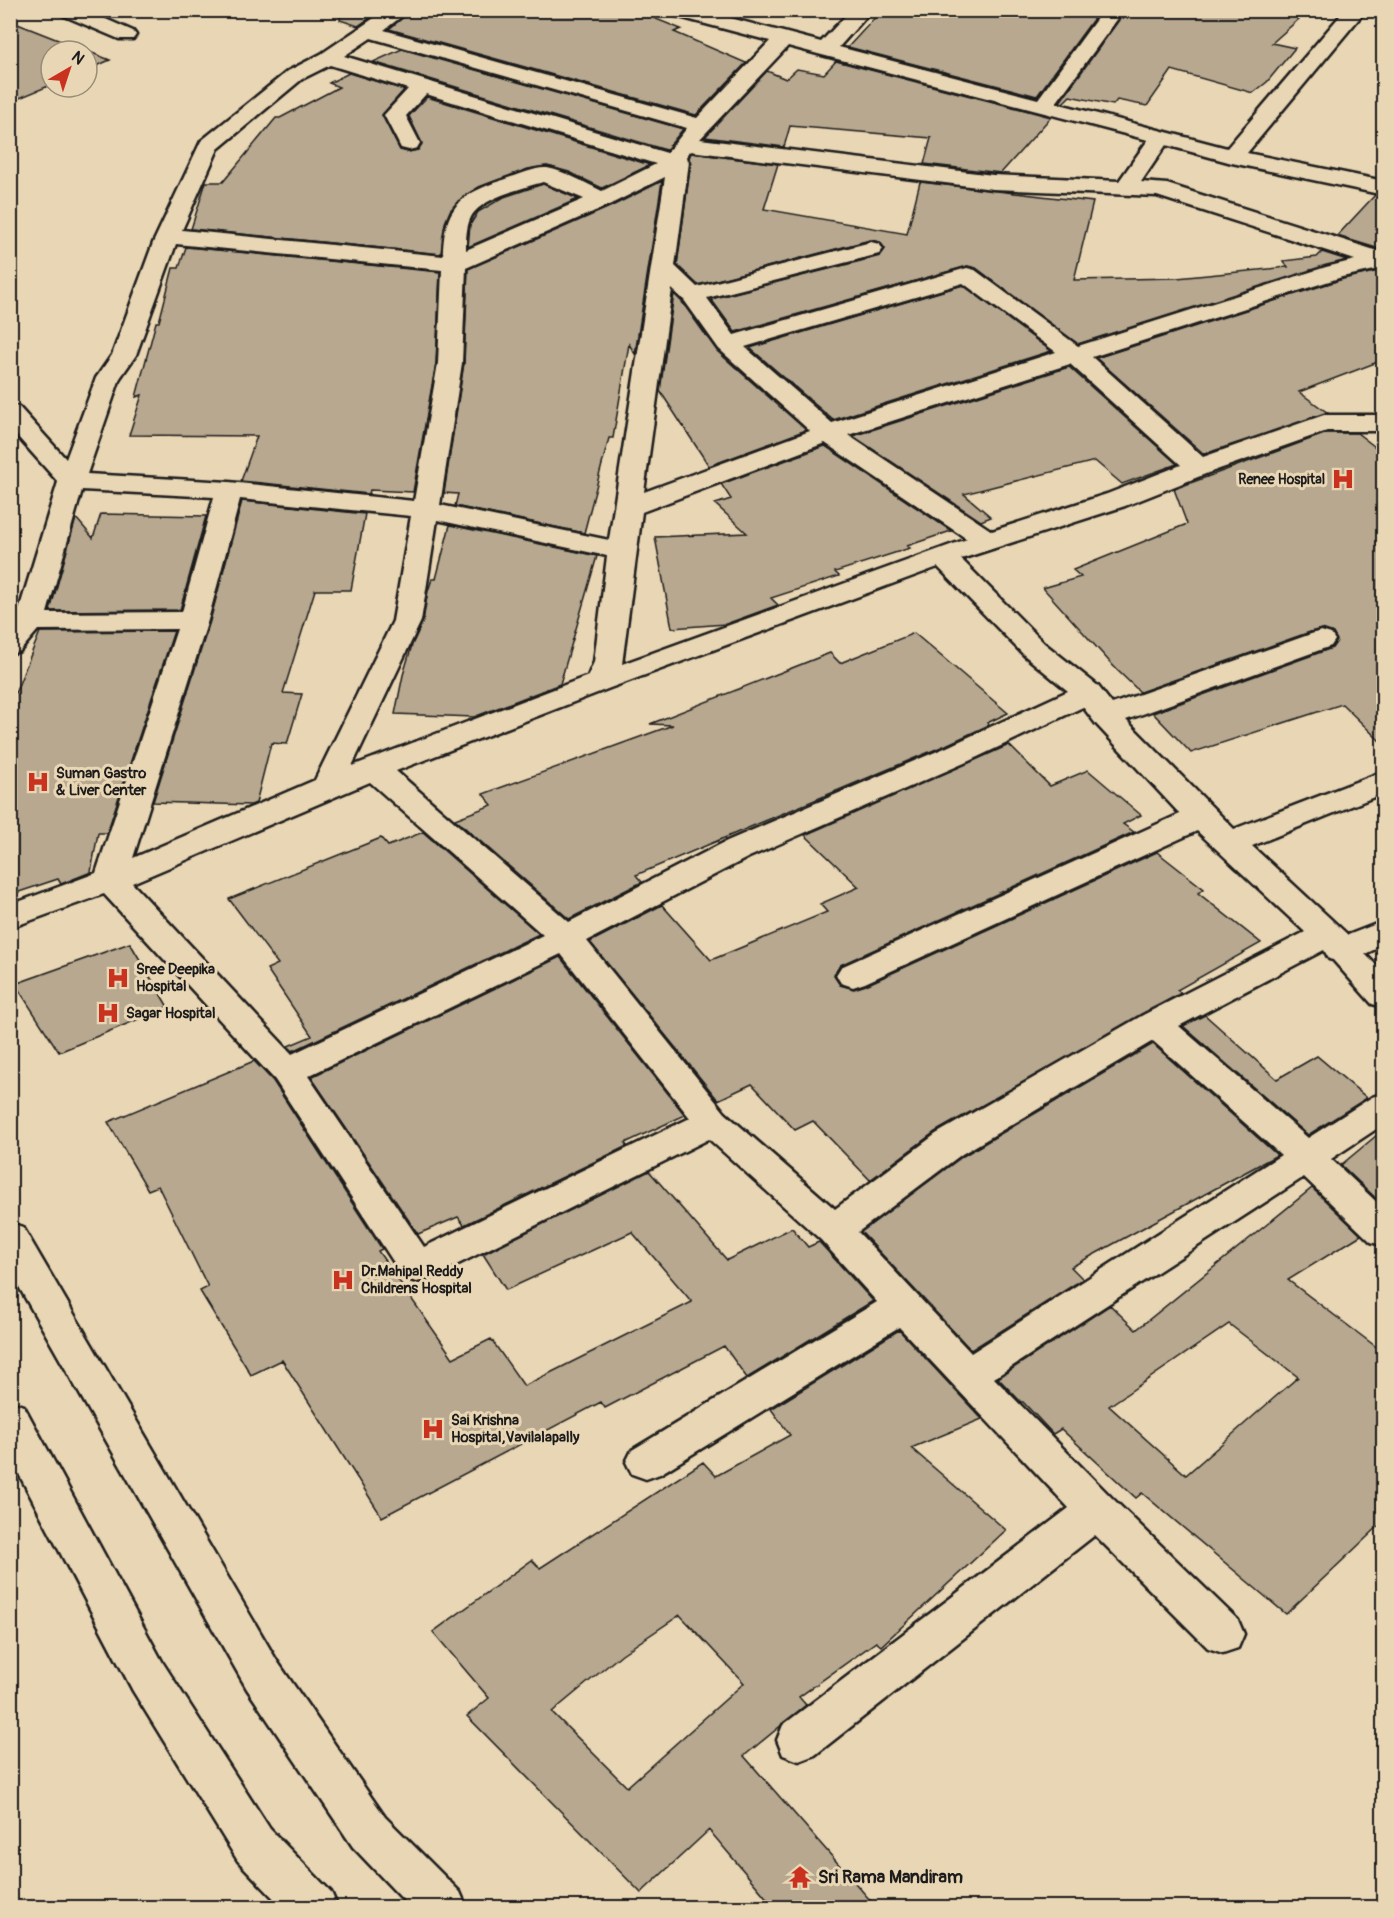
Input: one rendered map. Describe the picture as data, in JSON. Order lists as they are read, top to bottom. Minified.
{"places":{"hospital":["Renee Hospital","Suman Gastro & Liver Center","Sree Deepika Hospital","Sagar Hospital","Dr.Mahipal Reddy Childrens Hospital","Sai Krishna Hospital,Vavilalapally"],"temple":["Sri Rama Mandiram"]},"north":"top right"}
